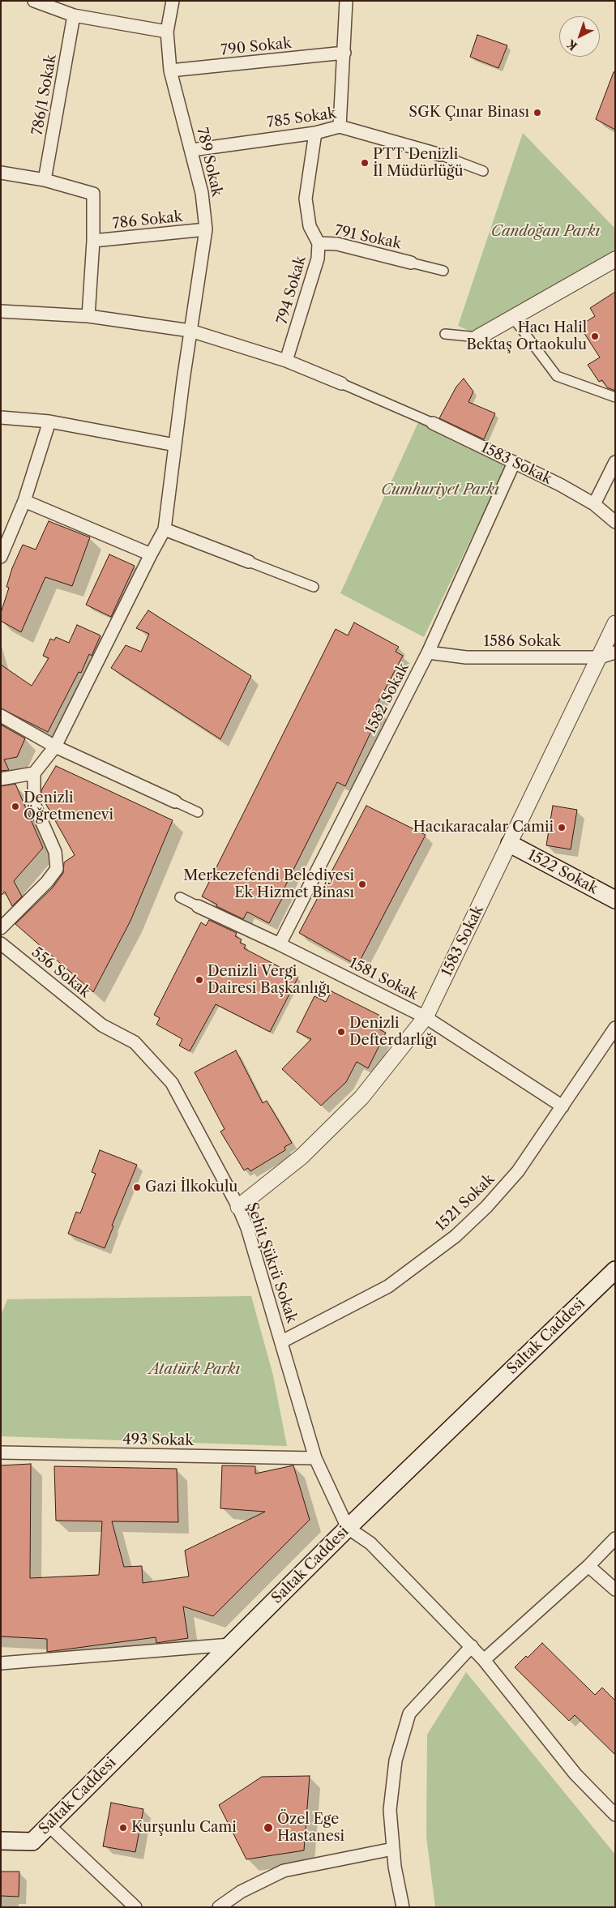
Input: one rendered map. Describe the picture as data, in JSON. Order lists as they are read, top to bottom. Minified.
{"streets":{"main road":["1522 Sokak","Saltak Caddesi"],"street":["790 Sokak","786/1 Sokak","785 Sokak","789 Sokak","786 Sokak","791 Sokak","794 Sokak","1583 Sokak","1586 Sokak","1582 Sokak","556 Sokak","1581 Sokak","1521 Sokak","Şehit Şükrü Sokak","493 Sokak"]},"crossings":[["790 Sokak","789 Sokak"],["785 Sokak","789 Sokak"],["785 Sokak","794 Sokak"],["789 Sokak","786 Sokak"],["791 Sokak","794 Sokak"],["1583 Sokak","1586 Sokak"],["1583 Sokak","1582 Sokak"],["1583 Sokak","1522 Sokak"],["1583 Sokak","1581 Sokak"],["1583 Sokak","Şehit Şükrü Sokak"],["1586 Sokak","1582 Sokak"],["1582 Sokak","1581 Sokak"],["556 Sokak","Şehit Şükrü Sokak"],["1581 Sokak","1521 Sokak"],["1521 Sokak","Şehit Şükrü Sokak"],["Şehit Şükrü Sokak","Saltak Caddesi"],["Şehit Şükrü Sokak","493 Sokak"]],"parks":["Candoğan Parkı","Cumhuriyet Parkı","Atatürk Parkı"],"places":["SGK Çınar Binası","PTT Denizli İl Müdürlüğü","Hacı Halil Bektaş Ortaokulu","Denizli Öğretmenevi","Hacıkaracalar Camii","Merkezefendi Belediyesi Ek Hizmet Binası","Denizli Vergi Dairesi Başkanlığı","Denizli Defterdarlığı","Gazi İlkokulu","Kurşunlu Cami","Özel Ege Hastanesi"],"north":"bottom left"}
